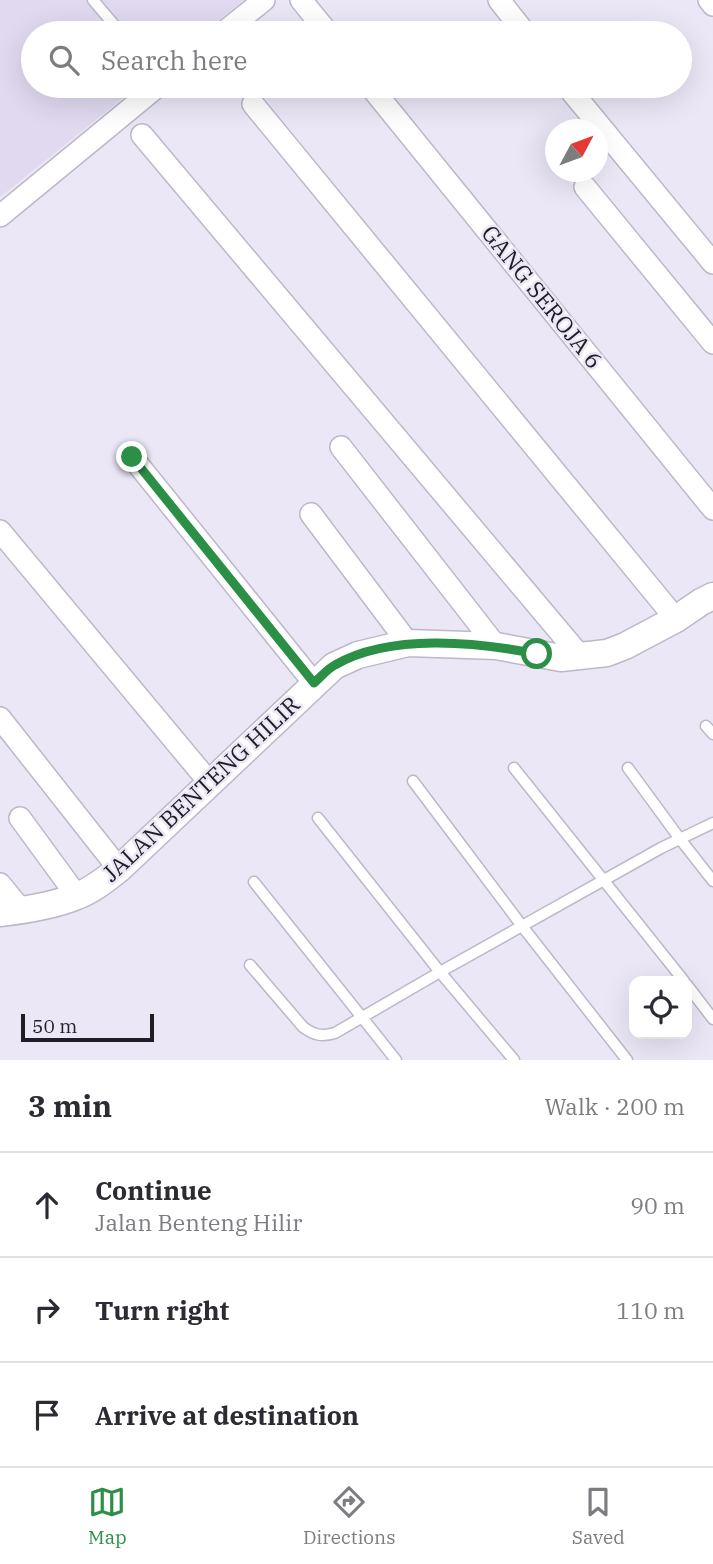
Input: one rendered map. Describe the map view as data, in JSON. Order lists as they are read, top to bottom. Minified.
{"streets":{"street":["GANG SEROJA 6","JALAN BENTENG HILIR"]},"scale_bar":"50 m","north":"top right","page":{"search":"Search here","scale":"50 m","heading":["3 min","Walk · 200 m"],"list":[["Continue","Jalan Benteng Hilir","90 m"],["Turn right","110 m"],"Arrive at destination"],"nav":["Map","Directions","Saved"]}}
